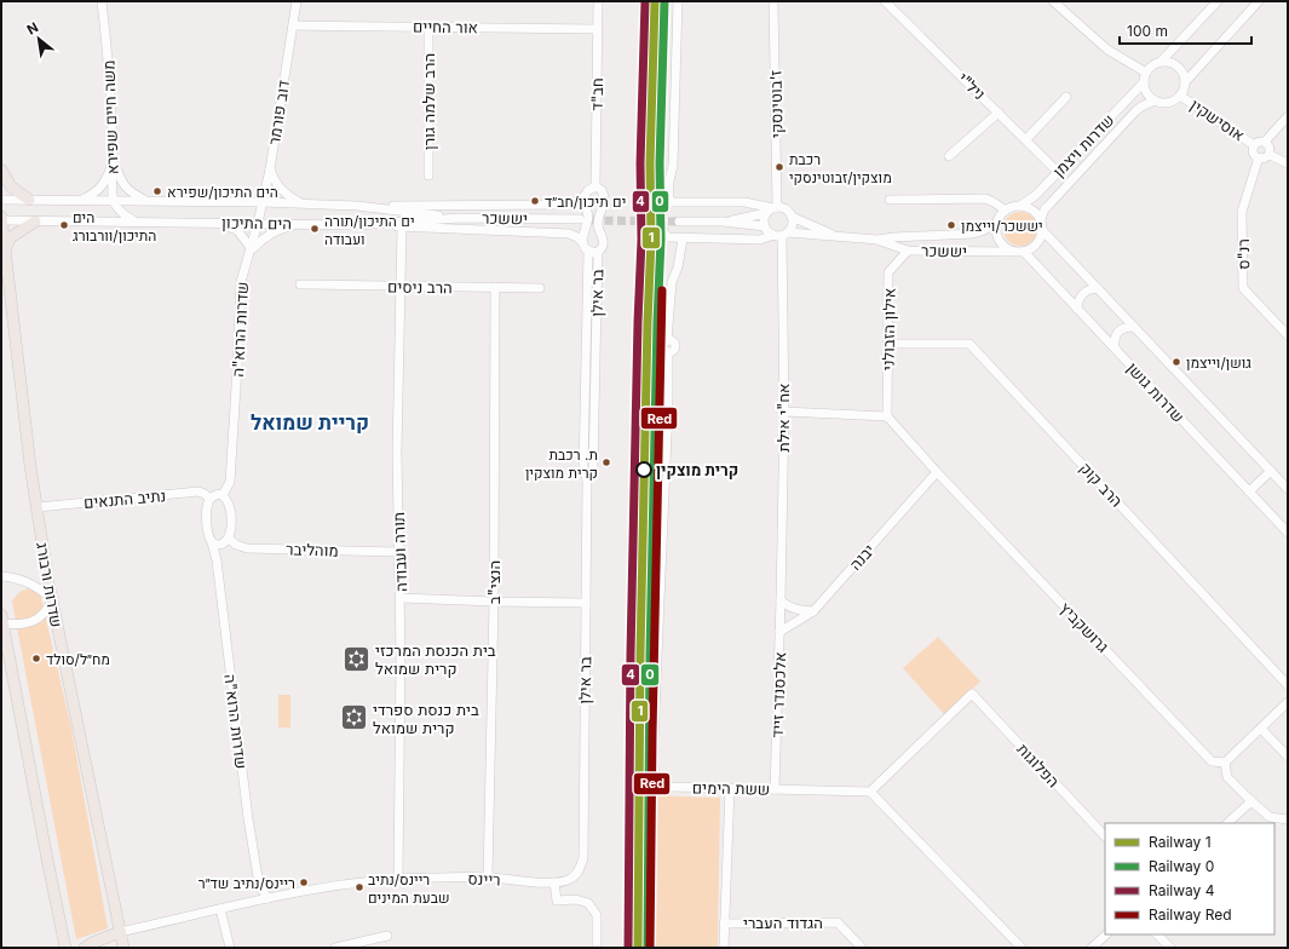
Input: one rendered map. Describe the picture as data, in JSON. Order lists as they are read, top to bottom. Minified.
{"streets":{"main road":["שדרות ורבורג","ריינס"],"street":["אור החיים","ניל\"י","חב\"ד","הרב שלמה גורן","ז'בוטינסקי","דוב פורמר","משה חיים שפירא","אוסישקין","שדרות ויצמן","יששכר","הים התיכון","רנ\"ס","הרב ניסים","בר אילן","שדרות הרוא\"ה","אילון הזבולני","שדרות גושן","אח\"י אילת","הרב קוק","נתיב התנאים","מוהליבר","תורה ועבודה","יבנה","הנצי\"ב","גרושקביץ","אלכסנדר זייד","הפלוגות","ששת הימים","הגדוד העברי"]},"crossings":[["אור החיים","חב\"ד"],["אור החיים","הרב שלמה גורן"],["אור החיים","דוב פורמר"],["ניל\"י","שדרות ויצמן"],["חב\"ד","בר אילן"],["ז'בוטינסקי","יששכר"],["ז'בוטינסקי","אח\"י אילת"],["דוב פורמר","הים התיכון"],["דוב פורמר","שדרות הרוא\"ה"],["משה חיים שפירא","הים התיכון"],["אוסישקין","שדרות ויצמן"],["אוסישקין","רנ\"ס"],["שדרות ויצמן","יששכר"],["שדרות ויצמן","שדרות גושן"],["יששכר","הים התיכון"],["יששכר","אילון הזבולני"],["יששכר","שדרות גושן"],["יששכר","אח\"י אילת"],["יששכר","ששת הימים"],["הים התיכון","שדרות הרוא\"ה"],["הים התיכון","שדרות ורבורג"],["הרב ניסים","תורה ועבודה"],["הרב ניסים","הנצי\"ב"],["בר אילן","ריינס"],["שדרות הרוא\"ה","נתיב התנאים"],["שדרות הרוא\"ה","ריינס"],["אילון הזבולני","הרב קוק"],["אילון הזבולני","גרושקביץ"],["אח\"י אילת","אלכסנדר זייד"],["נתיב התנאים","שדרות ורבורג"],["מוהליבר","תורה ועבודה"],["תורה ועבודה","ריינס"],["יבנה","גרושקביץ"],["יבנה","אלכסנדר זייד"],["הנצי\"ב","ריינס"],["שדרות ורבורג","ריינס"],["אלכסנדר זייד","ששת הימים"],["הפלוגות","ששת הימים"]],"districts":["קריית שמואל"],"places":{"other":["רכבת מוצקין/זבוטינסקי","הים התיכון/שפירא","ים תיכון/חב״ד","הים התיכון/וורבורג","יששכר/וייצמן","ים התיכון/תורה ועבודה","גושן/וייצמן","ת. רכבת קרית מוצקין","קרית מוצקין","מח״ל/סולד","ריינס/נתיב שד״ר","ריינס/נתיב שבעת המינים"],"synagogue":["בית הכנסת המרכזי קרית שמואל","בית כנסת ספרדי קרית שמואל"]},"lines":["rail line 1","rail line 0","rail line 4","rail line Red"],"legend":["Railway 1","Railway 0","Railway 4","Railway Red"],"scale_bar":"100 m","north":"top left"}
